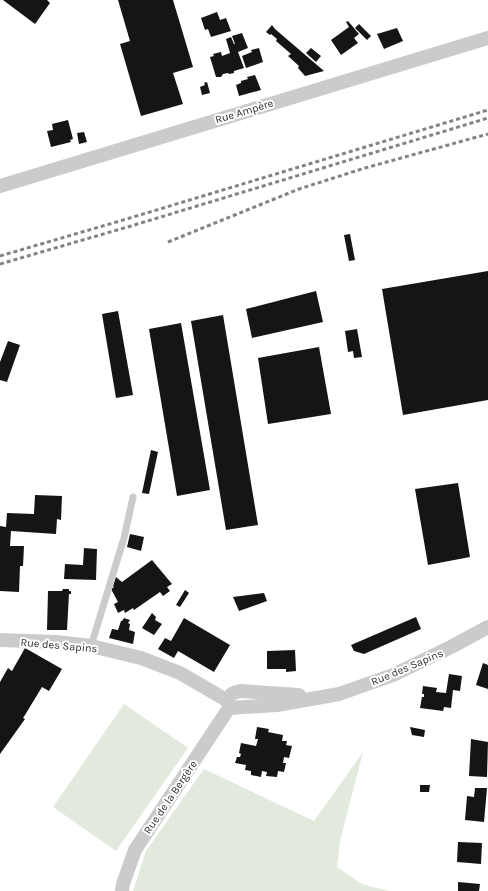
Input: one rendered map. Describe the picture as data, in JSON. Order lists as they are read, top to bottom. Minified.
{"streets":{"street":["Rue Ampère","Rue des Sapins","Rue de la Bergère"]},"crossings":[["Rue des Sapins","Rue de la Bergère"]]}
